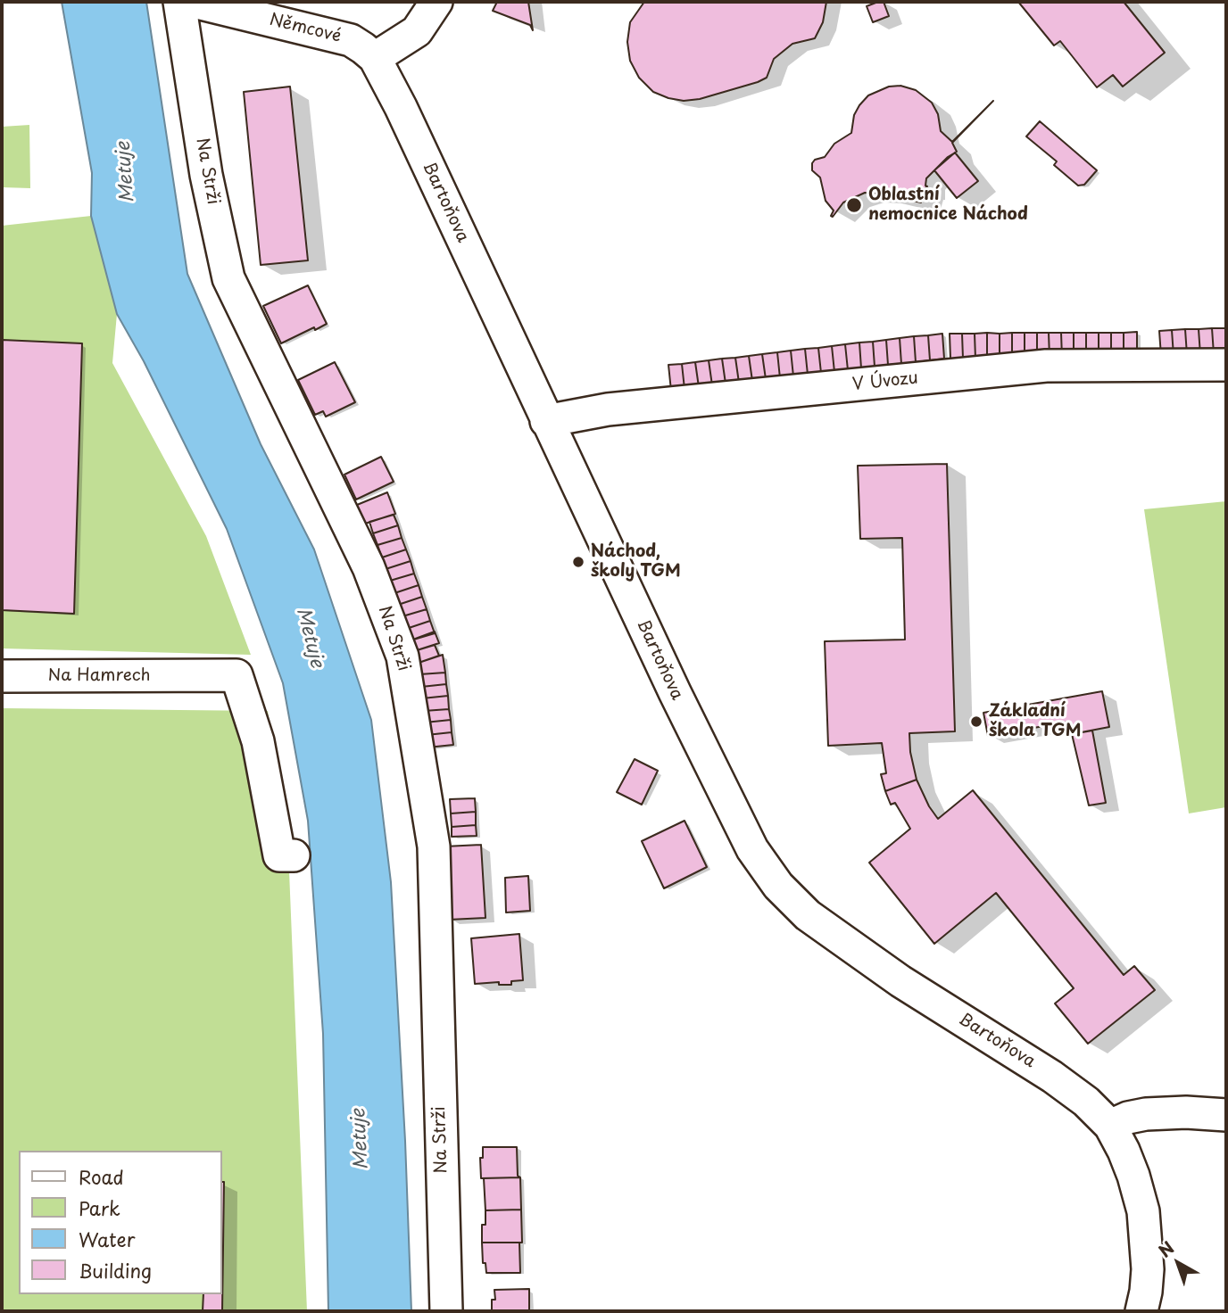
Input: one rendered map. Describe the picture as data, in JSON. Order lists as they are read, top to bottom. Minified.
{"streets":{"street":["Němcové","Na Strži","Bartoňova","V Úvozu","Na Hamrech"]},"crossings":[["Němcové","Bartoňova"],["Bartoňova","V Úvozu"]],"water":["Metuje"],"places":["Oblastní nemocnice Náchod","Náchod, školy TGM","Základní škola TGM"],"legend":["Road","Park","Water","Building"],"north":"top left"}
